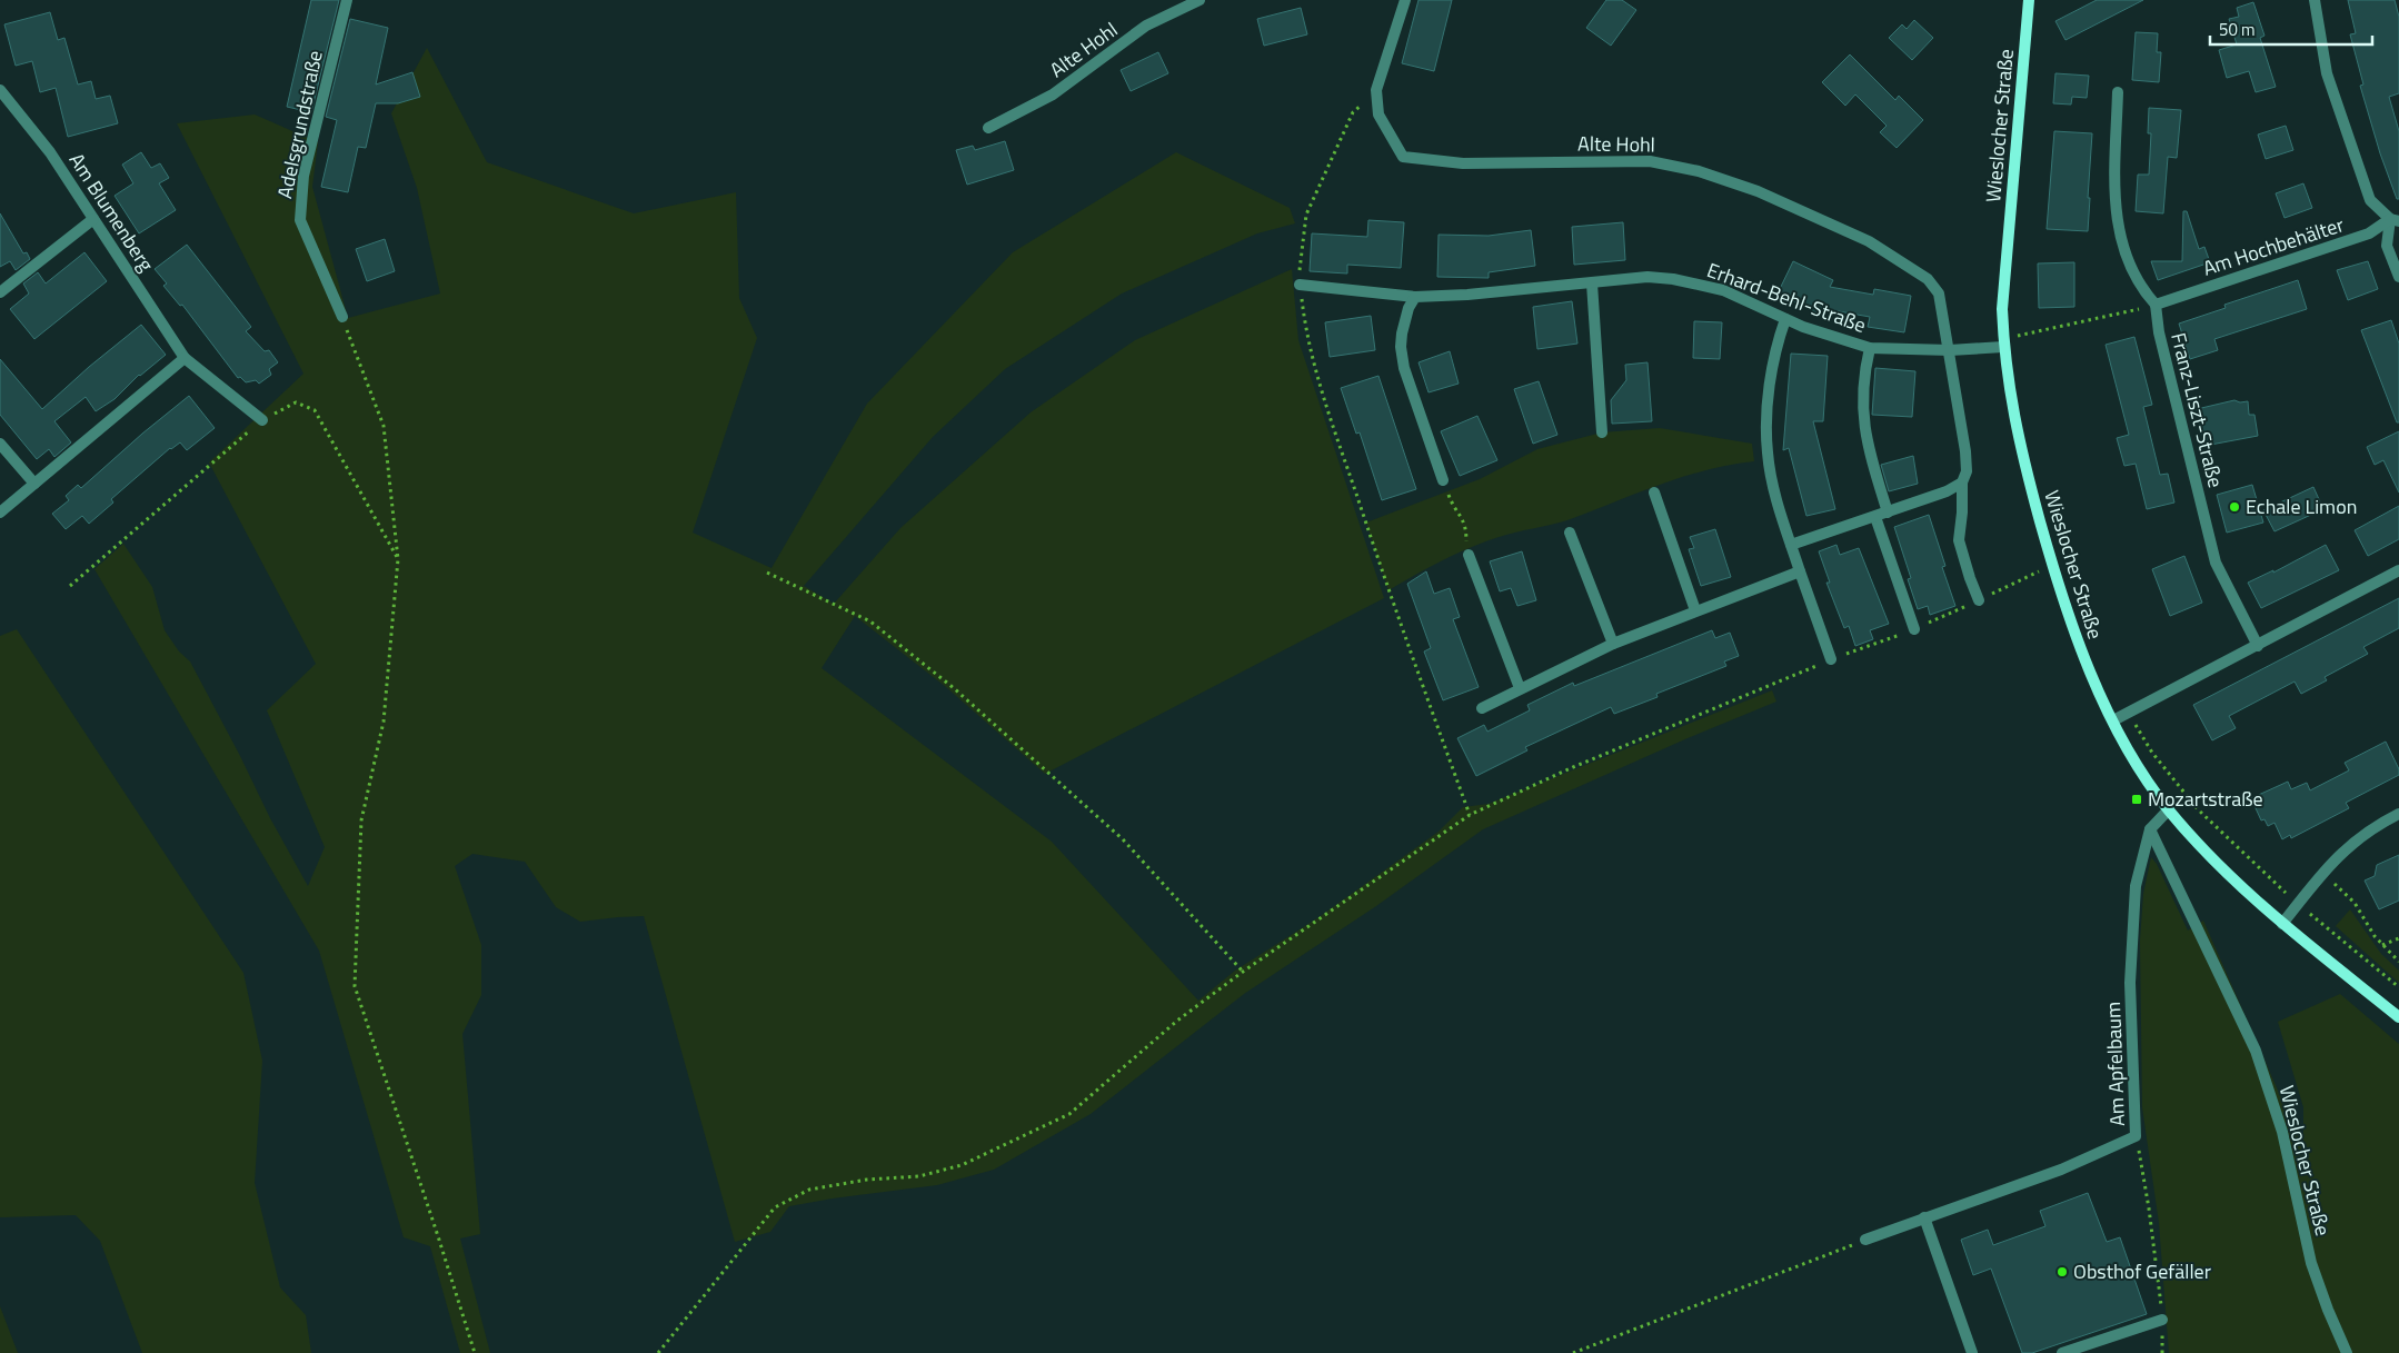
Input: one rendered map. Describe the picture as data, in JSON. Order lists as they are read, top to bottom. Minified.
{"streets":{"main road":["Wieslocher Straße"],"street":["Alte Hohl","Adelsgrundstraße","Am Blumenberg","Am Hochbehälter","Erhard-Behl-Straße","Franz-Liszt-Straße","Am Apfelbaum"]},"crossings":[["Alte Hohl","Erhard-Behl-Straße"],["Wieslocher Straße","Erhard-Behl-Straße"],["Wieslocher Straße","Am Apfelbaum"],["Am Hochbehälter","Franz-Liszt-Straße"]],"places":{"other":["Echale Limon","Obsthof Gefäller"],"transit":["Mozartstraße"]},"scale_bar":"50 m"}
